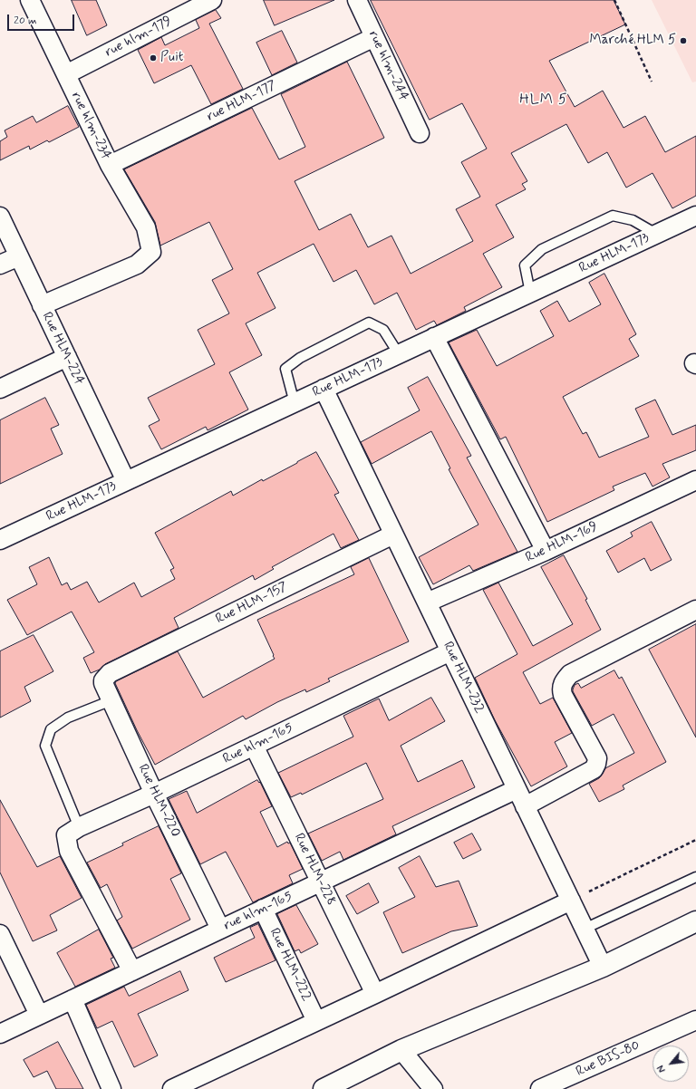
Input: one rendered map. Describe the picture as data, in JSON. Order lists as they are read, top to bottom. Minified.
{"streets":{"street":["rue hlm-179","rue hlm-244","rue HLM-177","rue hlm-234","Rue HLM-173","Rue HLM-224","Rue HLM-169","Rue HLM-157","Rue HLM-232","Rue hlm-165","Rue HLM-220","Rue HLM-228","rue hlm-165","Rue HLM-222","Rue BIS-80"]},"crossings":[["rue hlm-179","rue hlm-234"],["rue hlm-244","rue HLM-177"],["rue HLM-177","rue hlm-234"],["rue hlm-234","Rue HLM-224"],["Rue HLM-173","Rue HLM-224"],["Rue HLM-173","Rue HLM-232"],["Rue HLM-169","Rue HLM-232"],["Rue HLM-157","Rue HLM-232"],["Rue HLM-157","Rue HLM-220"],["Rue HLM-232","Rue hlm-165"],["Rue HLM-232","rue hlm-165"],["Rue hlm-165","Rue HLM-220"],["Rue hlm-165","Rue HLM-228"],["Rue HLM-220","rue hlm-165"],["Rue HLM-228","rue hlm-165"],["rue hlm-165","Rue HLM-222"]],"districts":["HLM 5"],"places":["Marché HLM 5","Puit"],"scale_bar":"20 m","north":"bottom left"}
